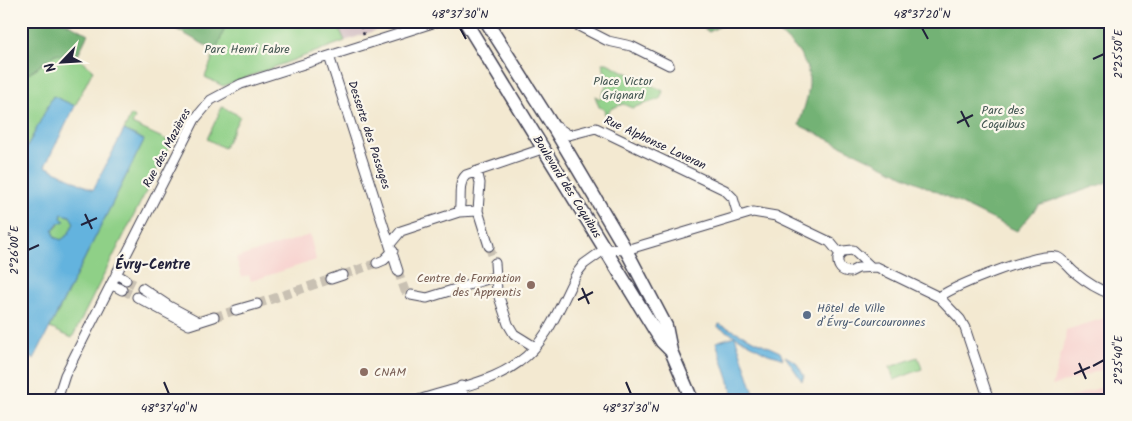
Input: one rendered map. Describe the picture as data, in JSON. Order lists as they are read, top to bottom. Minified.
{"streets":{"main road":["Boulevard des Coquibus"],"street":["Desserte des Passages","Rue Alphonse Laveran","Rue des Mazières"]},"crossings":[["Desserte des Passages","Rue des Mazières"],["Rue Alphonse Laveran","Boulevard des Coquibus"]],"districts":["Évry-Centre"],"parks":["Parc Henri Fabre","Place Victor Grignard","Parc des Coquibus"],"places":["Centre de Formation des Apprentis","Hôtel de Ville d’Évry-Courcouronnes","CNAM"],"north":"bottom left","coordinates":["48°37'30\"N","48°37'20\"N","2°25'50\"E","2°26'00\"E","2°25'40\"E","48°37'40\"N"]}
